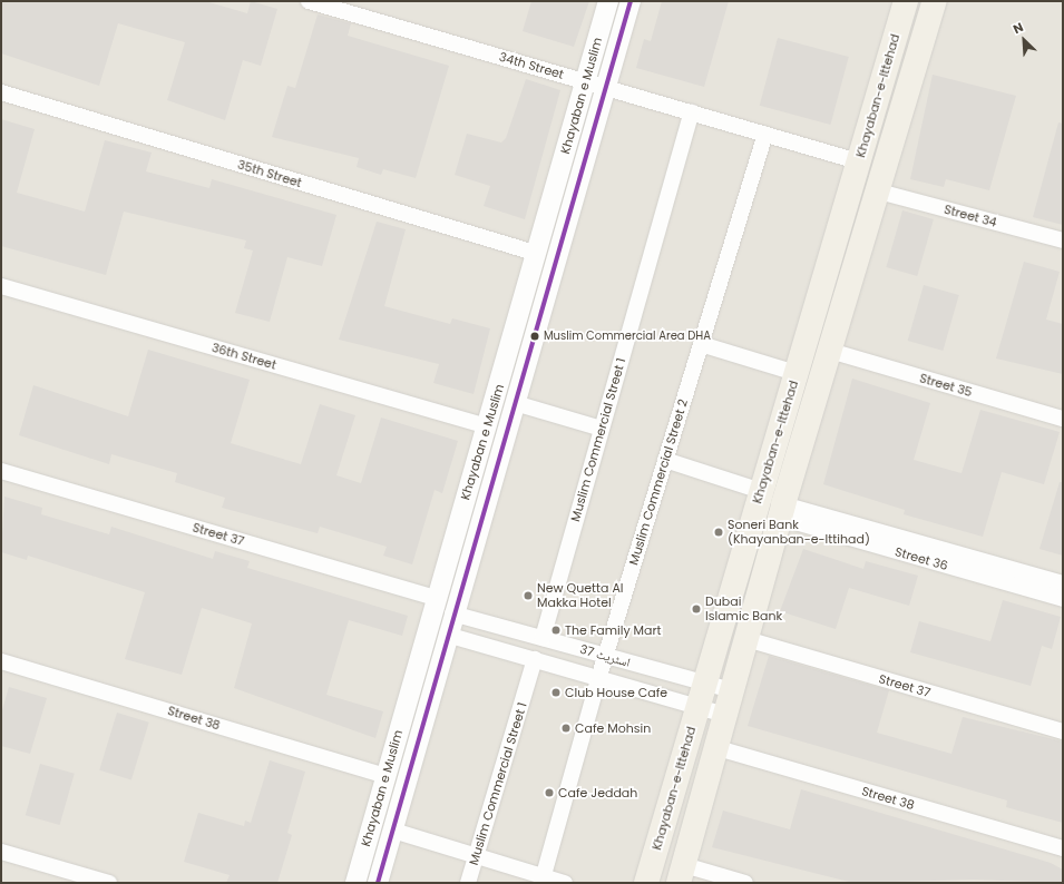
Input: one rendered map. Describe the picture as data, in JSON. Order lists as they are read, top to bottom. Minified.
{"streets":{"main road":["Khayaban-e-Ittehad"],"street":["34th Street","Khayaban e Muslim","35th Street","Street 34","36th Street","Street 35","Muslim Commercial Street 1","Muslim Commercial Street 2","Street 37","Street 36","اسٹریٹ 37","Street 38"]},"crossings":[["34th Street","Khayaban e Muslim"],["34th Street","Khayaban-e-Ittehad"],["34th Street","Muslim Commercial Street 1"],["34th Street","Muslim Commercial Street 2"],["Khayaban e Muslim","35th Street"],["Khayaban e Muslim","36th Street"],["Khayaban e Muslim","Street 37"],["Khayaban e Muslim","اسٹریٹ 37"],["Khayaban e Muslim","Street 38"],["Khayaban-e-Ittehad","Street 34"],["Khayaban-e-Ittehad","Street 35"],["Khayaban-e-Ittehad","Street 37"],["Khayaban-e-Ittehad","Street 36"],["Khayaban-e-Ittehad","اسٹریٹ 37"],["Khayaban-e-Ittehad","Street 38"],["Muslim Commercial Street 1","اسٹریٹ 37"],["Muslim Commercial Street 2","اسٹریٹ 37"]],"places":["Muslim Commercial Area DHA","Soneri Bank (Khayanban-e-Ittihad)","New Quetta Al Makka Hotel","Dubai Islamic Bank","The Family Mart","Club House Cafe","Cafe Mohsin","Cafe Jeddah"],"north":"top left"}
